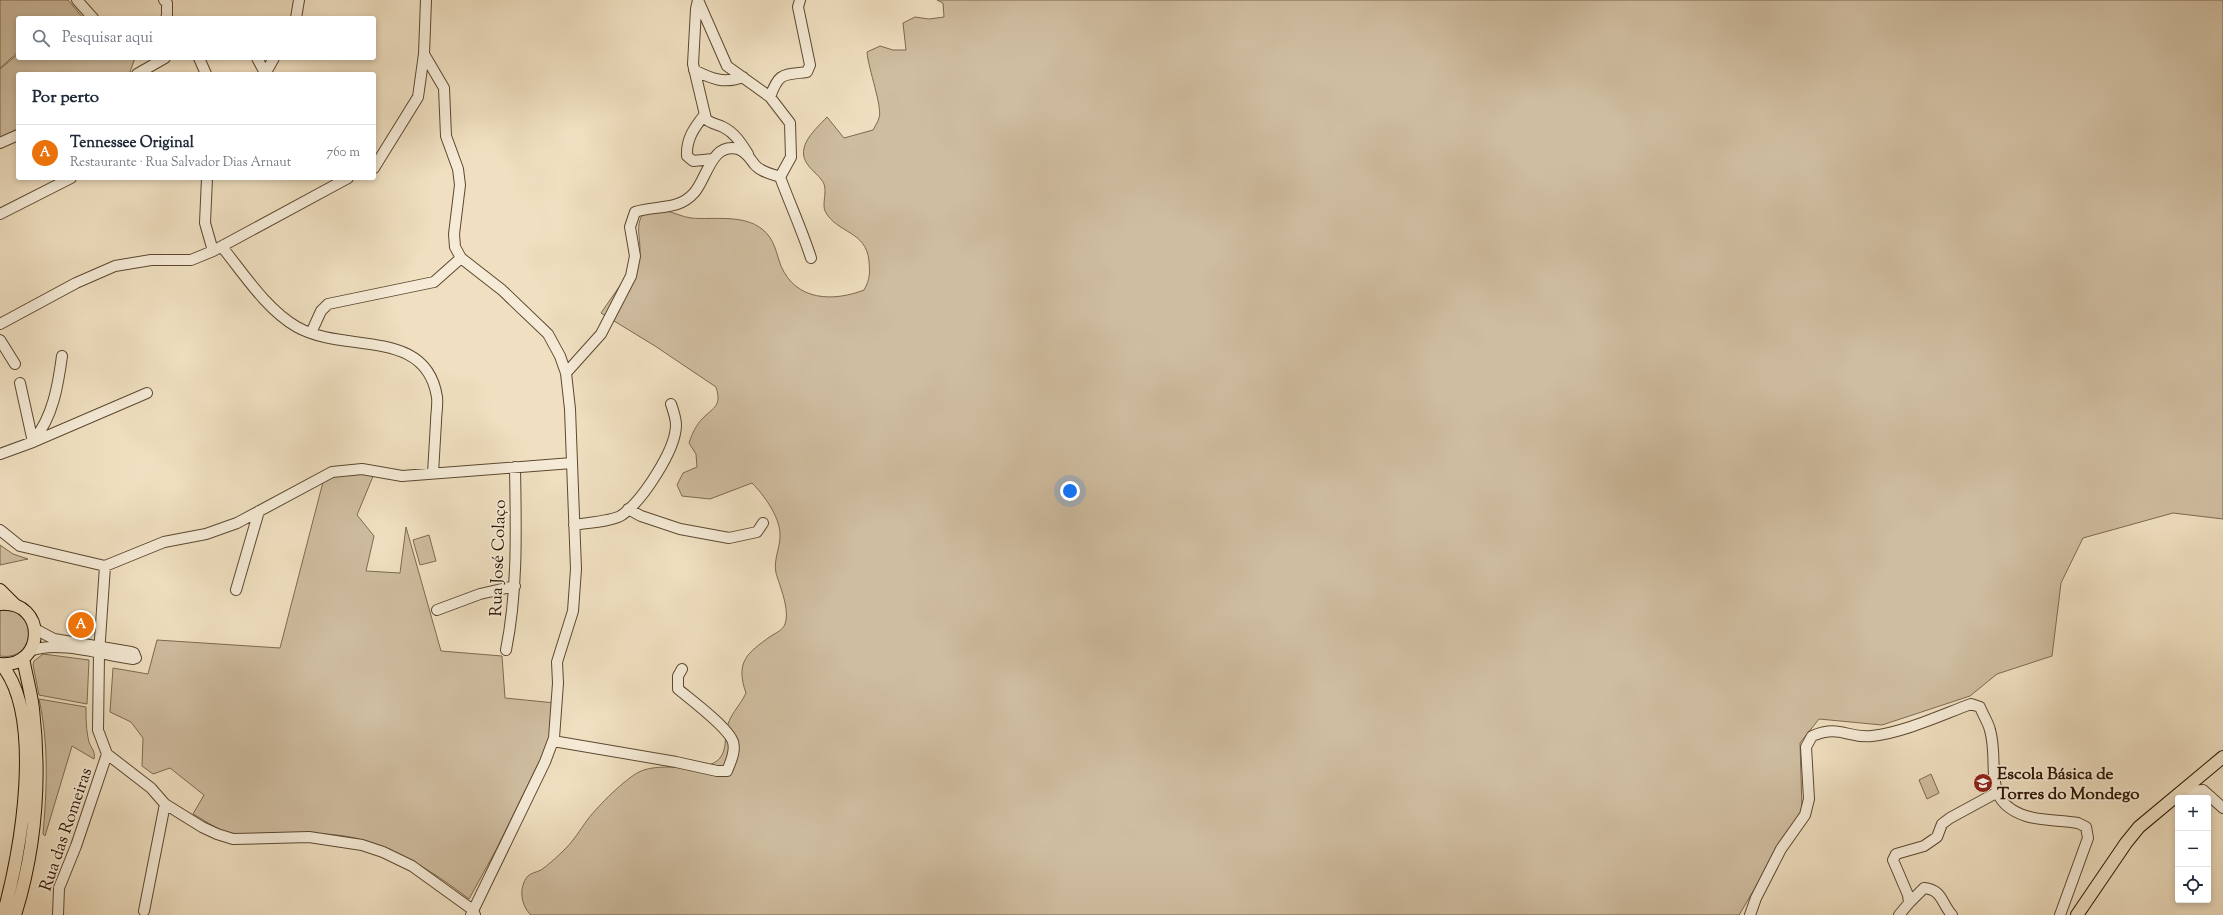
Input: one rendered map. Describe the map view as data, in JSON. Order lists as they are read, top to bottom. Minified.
{"streets":{"street":["Rua José Colaço","Rua das Romeiras"]},"places":{"school or university":["Escola Básica de Torres do Mondego"]},"page":{"search":"Pesquisar aqui","heading":"Por perto","list":[{"mark":"A","name":"Tennessee Original","note":"Restaurante · Rua Salvador Dias Arnaut","value":"760 m"}],"pins":"A","map_buttons":["+","−"]}}
